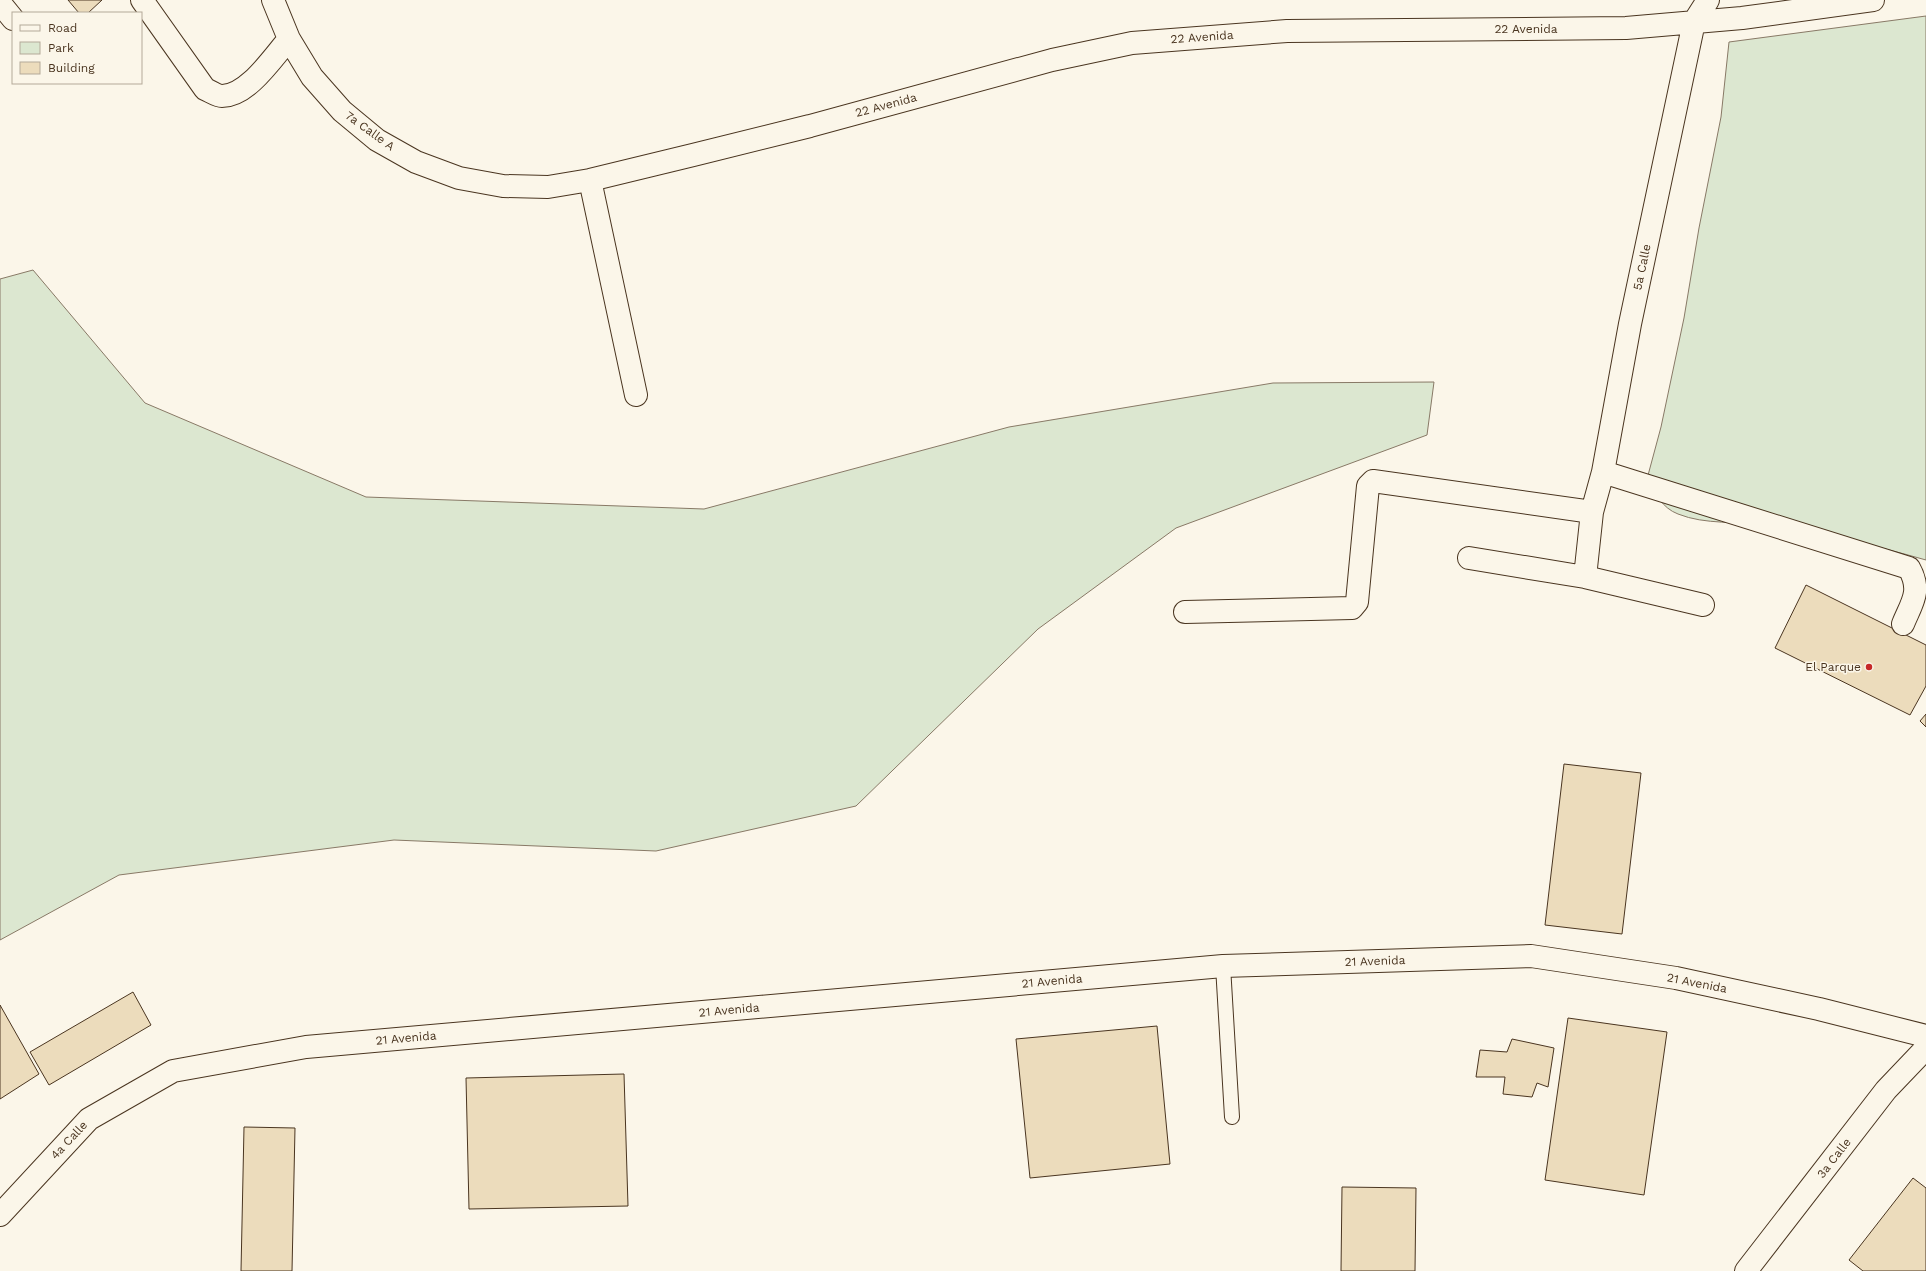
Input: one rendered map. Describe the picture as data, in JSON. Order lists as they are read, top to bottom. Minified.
{"streets":{"street":["22 Avenida","7a Calle A","5a Calle","21 Avenida","4a Calle","3a Calle"]},"crossings":[["22 Avenida","7a Calle A"],["22 Avenida","5a Calle"],["21 Avenida","4a Calle"]],"places":["El Parque"],"legend":["Road","Park","Building"]}
